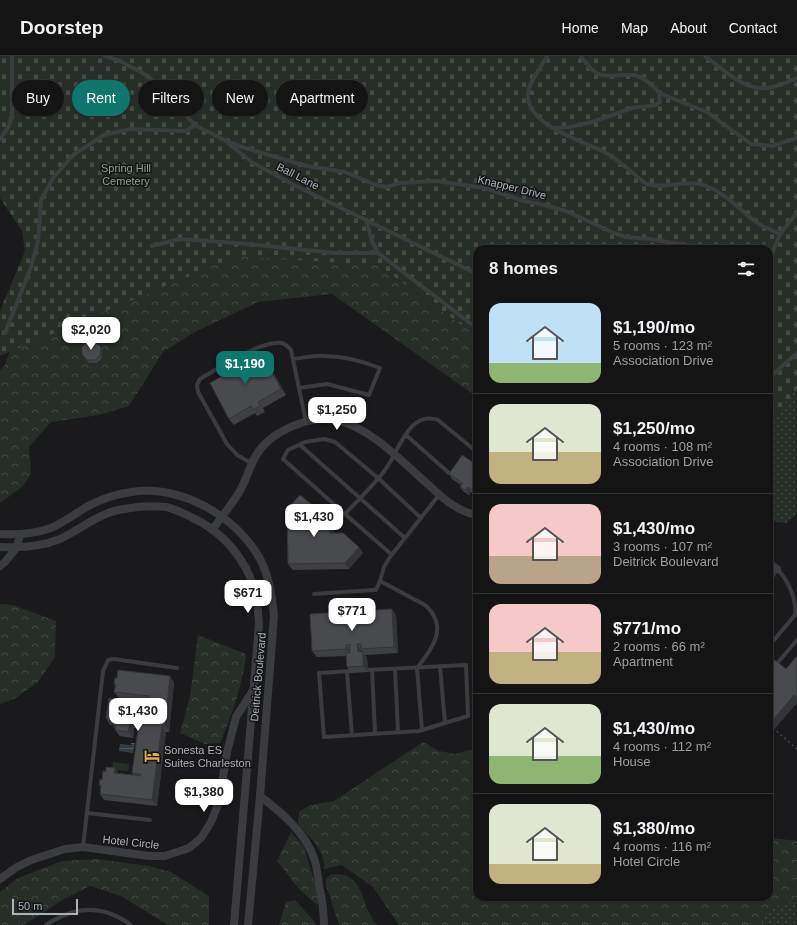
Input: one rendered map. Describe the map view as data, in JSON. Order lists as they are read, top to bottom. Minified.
{"streets":{"street":["Deitrick Boulevard","Hotel Circle"],"lane":["Ball Lane","Knapper Drive"]},"crossings":[["Ball Lane","Knapper Drive"],["Deitrick Boulevard","Hotel Circle"]],"parks":["Spring Hill Cemetery"],"places":{"hotel":["Sonesta ES Suites Charleston"]},"scale_bar":"50 m","page":{"header":"Doorstep","nav":["Home","Map","About","Contact"],"chip":["Buy","Rent","Filters","New","Apartment"],"heading":"8 homes","list":[{"name":"$1,190/mo","note":"5 rooms · 123 m² · Association Drive"},{"name":"$1,250/mo","note":"4 rooms · 108 m² · Association Drive"},{"name":"$1,430/mo","note":"3 rooms · 107 m² · Deitrick Boulevard"},{"name":"$771/mo","note":"2 rooms · 66 m² · Apartment"},{"name":"$1,430/mo","note":"4 rooms · 112 m² · House"},{"name":"$1,380/mo","note":"4 rooms · 116 m² · Hotel Circle"}],"price":["$2,020","$1,190","$1,250","$1,430","$671","$771","$1,430","$1,380"],"scale":"50 m"}}
